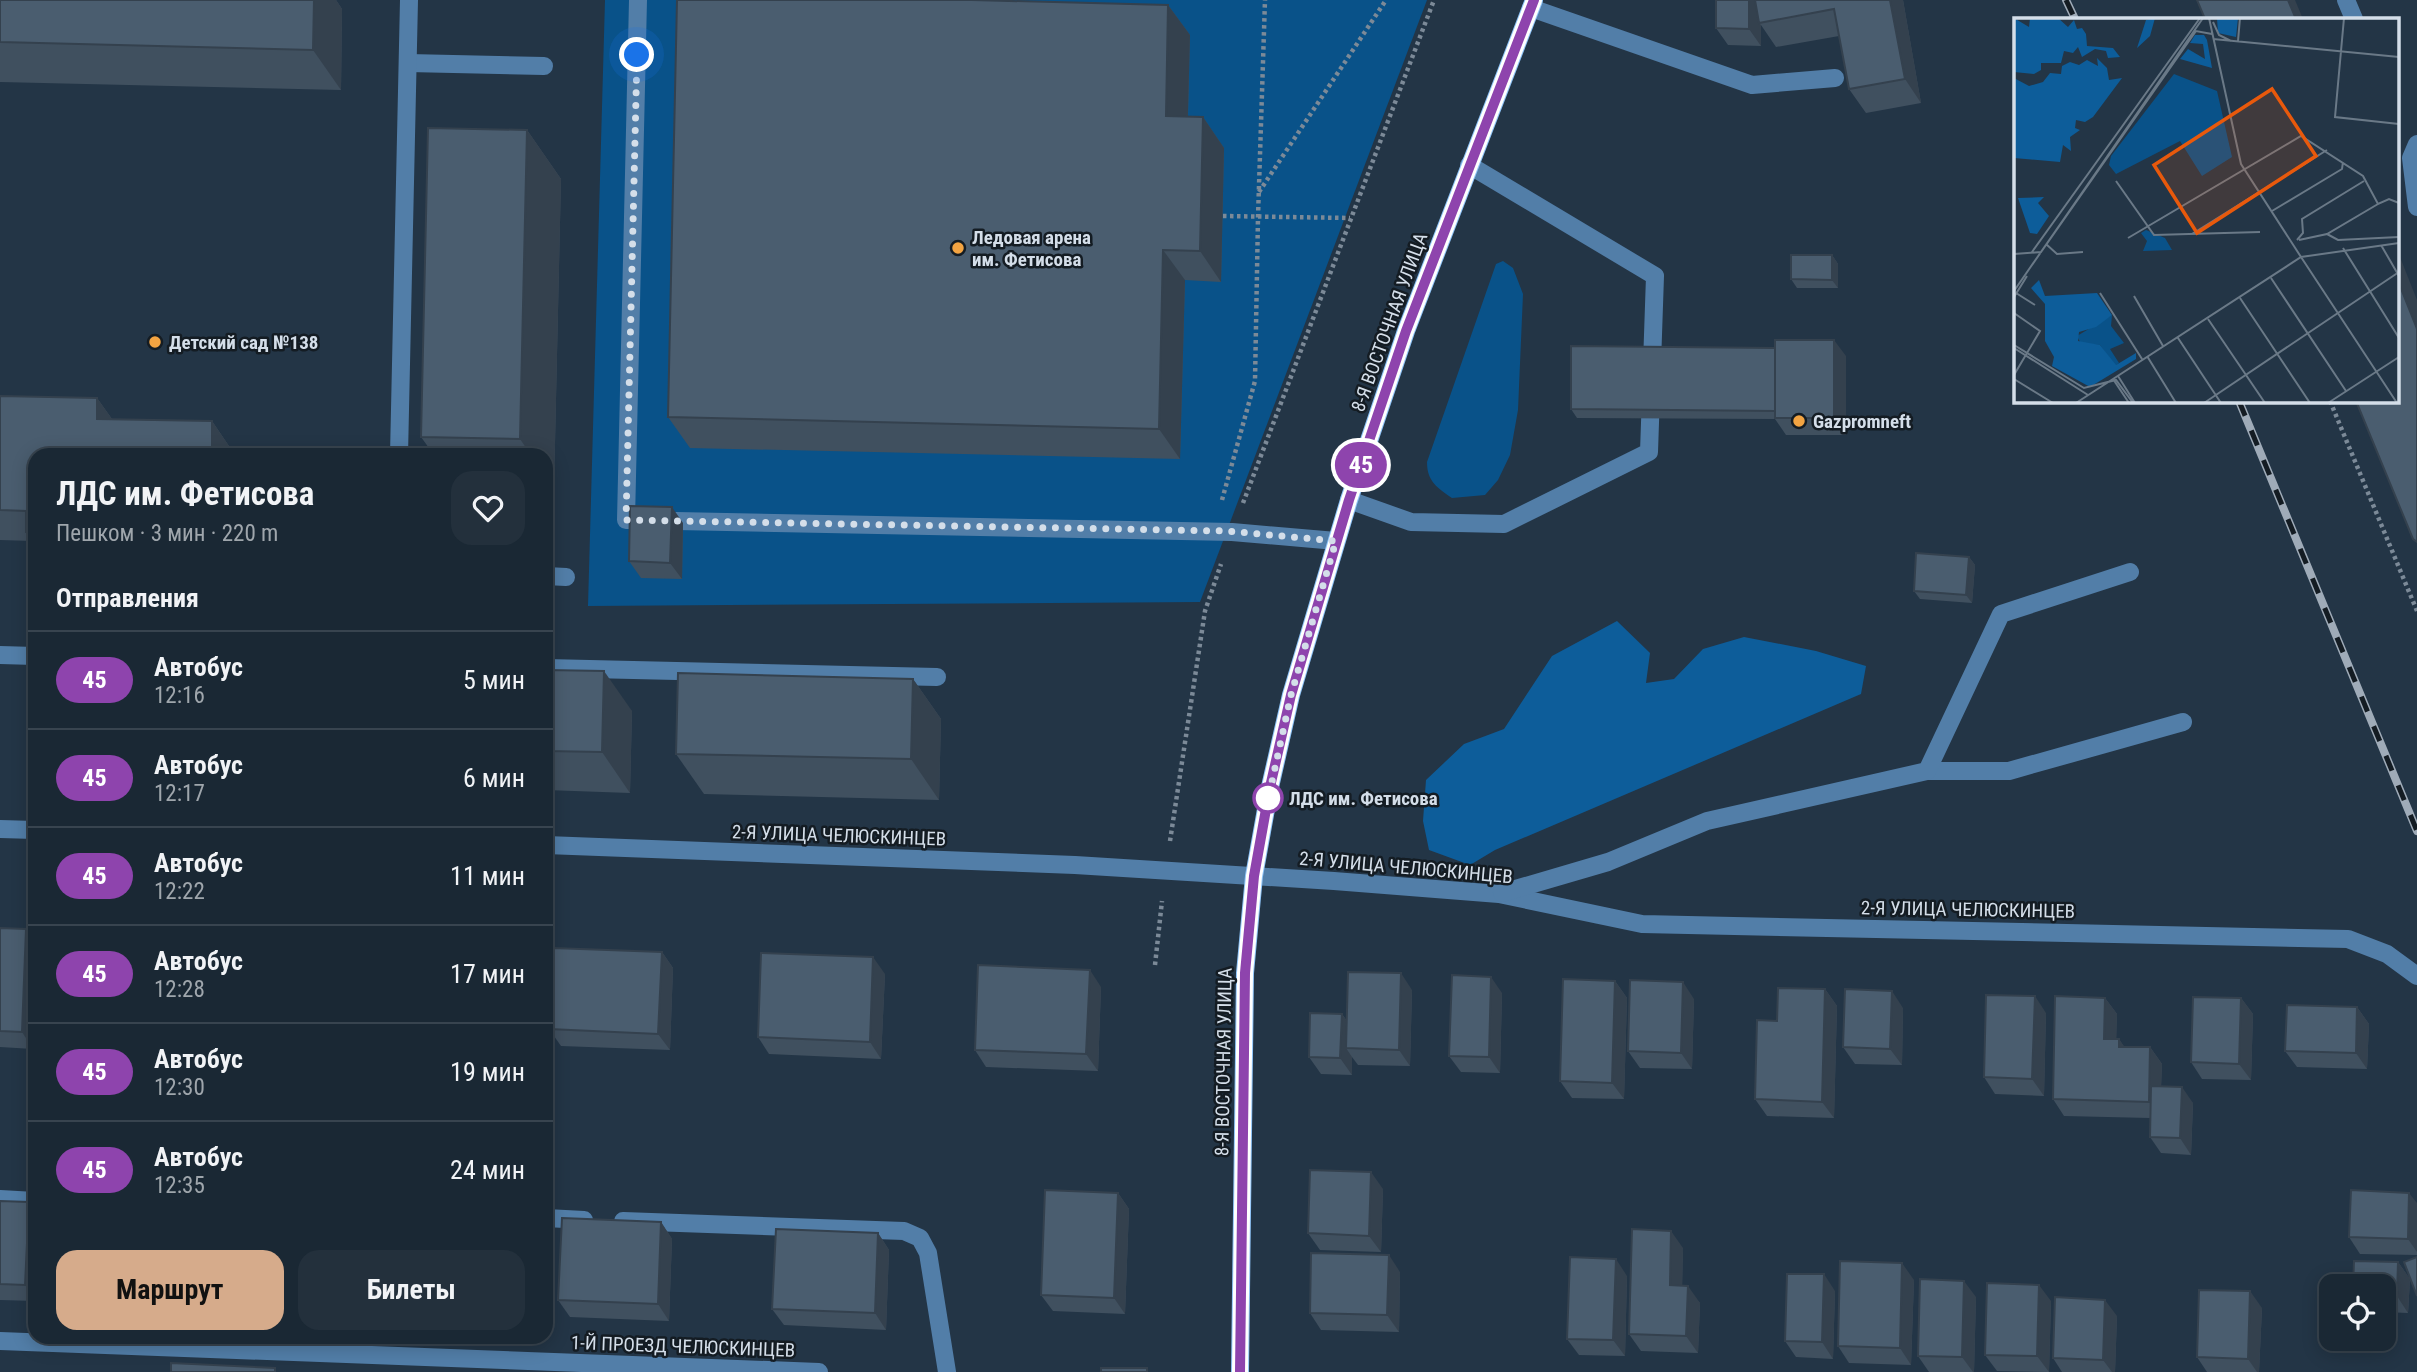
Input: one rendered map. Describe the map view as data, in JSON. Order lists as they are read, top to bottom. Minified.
{"streets":{"main road":["8-Я ВОСТОЧНАЯ УЛИЦА"],"street":["2-Я УЛИЦА ЧЕЛЮСКИНЦЕВ","1-Й ПРОЕЗД ЧЕЛЮСКИНЦЕВ"]},"crossings":[["8-Я ВОСТОЧНАЯ УЛИЦА","2-Я УЛИЦА ЧЕЛЮСКИНЦЕВ"]],"places":["Ледовая арена им. Фетисова","Детский сад №138","Gazpromneft","ЛДС им. Фетисова"],"lines":["bus line 45"],"page":{"on_map":"45","heading":[["ЛДС им. Фетисова","Пешком · 3 мин · 220 m"],"Отправления"],"list":[{"mark":"45","name":"Автобус","note":"12:16","value":"5 мин"},{"mark":"45","name":"Автобус","note":"12:17","value":"6 мин"},{"mark":"45","name":"Автобус","note":"12:22","value":"11 мин"},{"mark":"45","name":"Автобус","note":"12:28","value":"17 мин"},{"mark":"45","name":"Автобус","note":"12:30","value":"19 мин"},{"mark":"45","name":"Автобус","note":"12:35","value":"24 мин"}],"buttons":["Маршрут","Билеты"]}}
